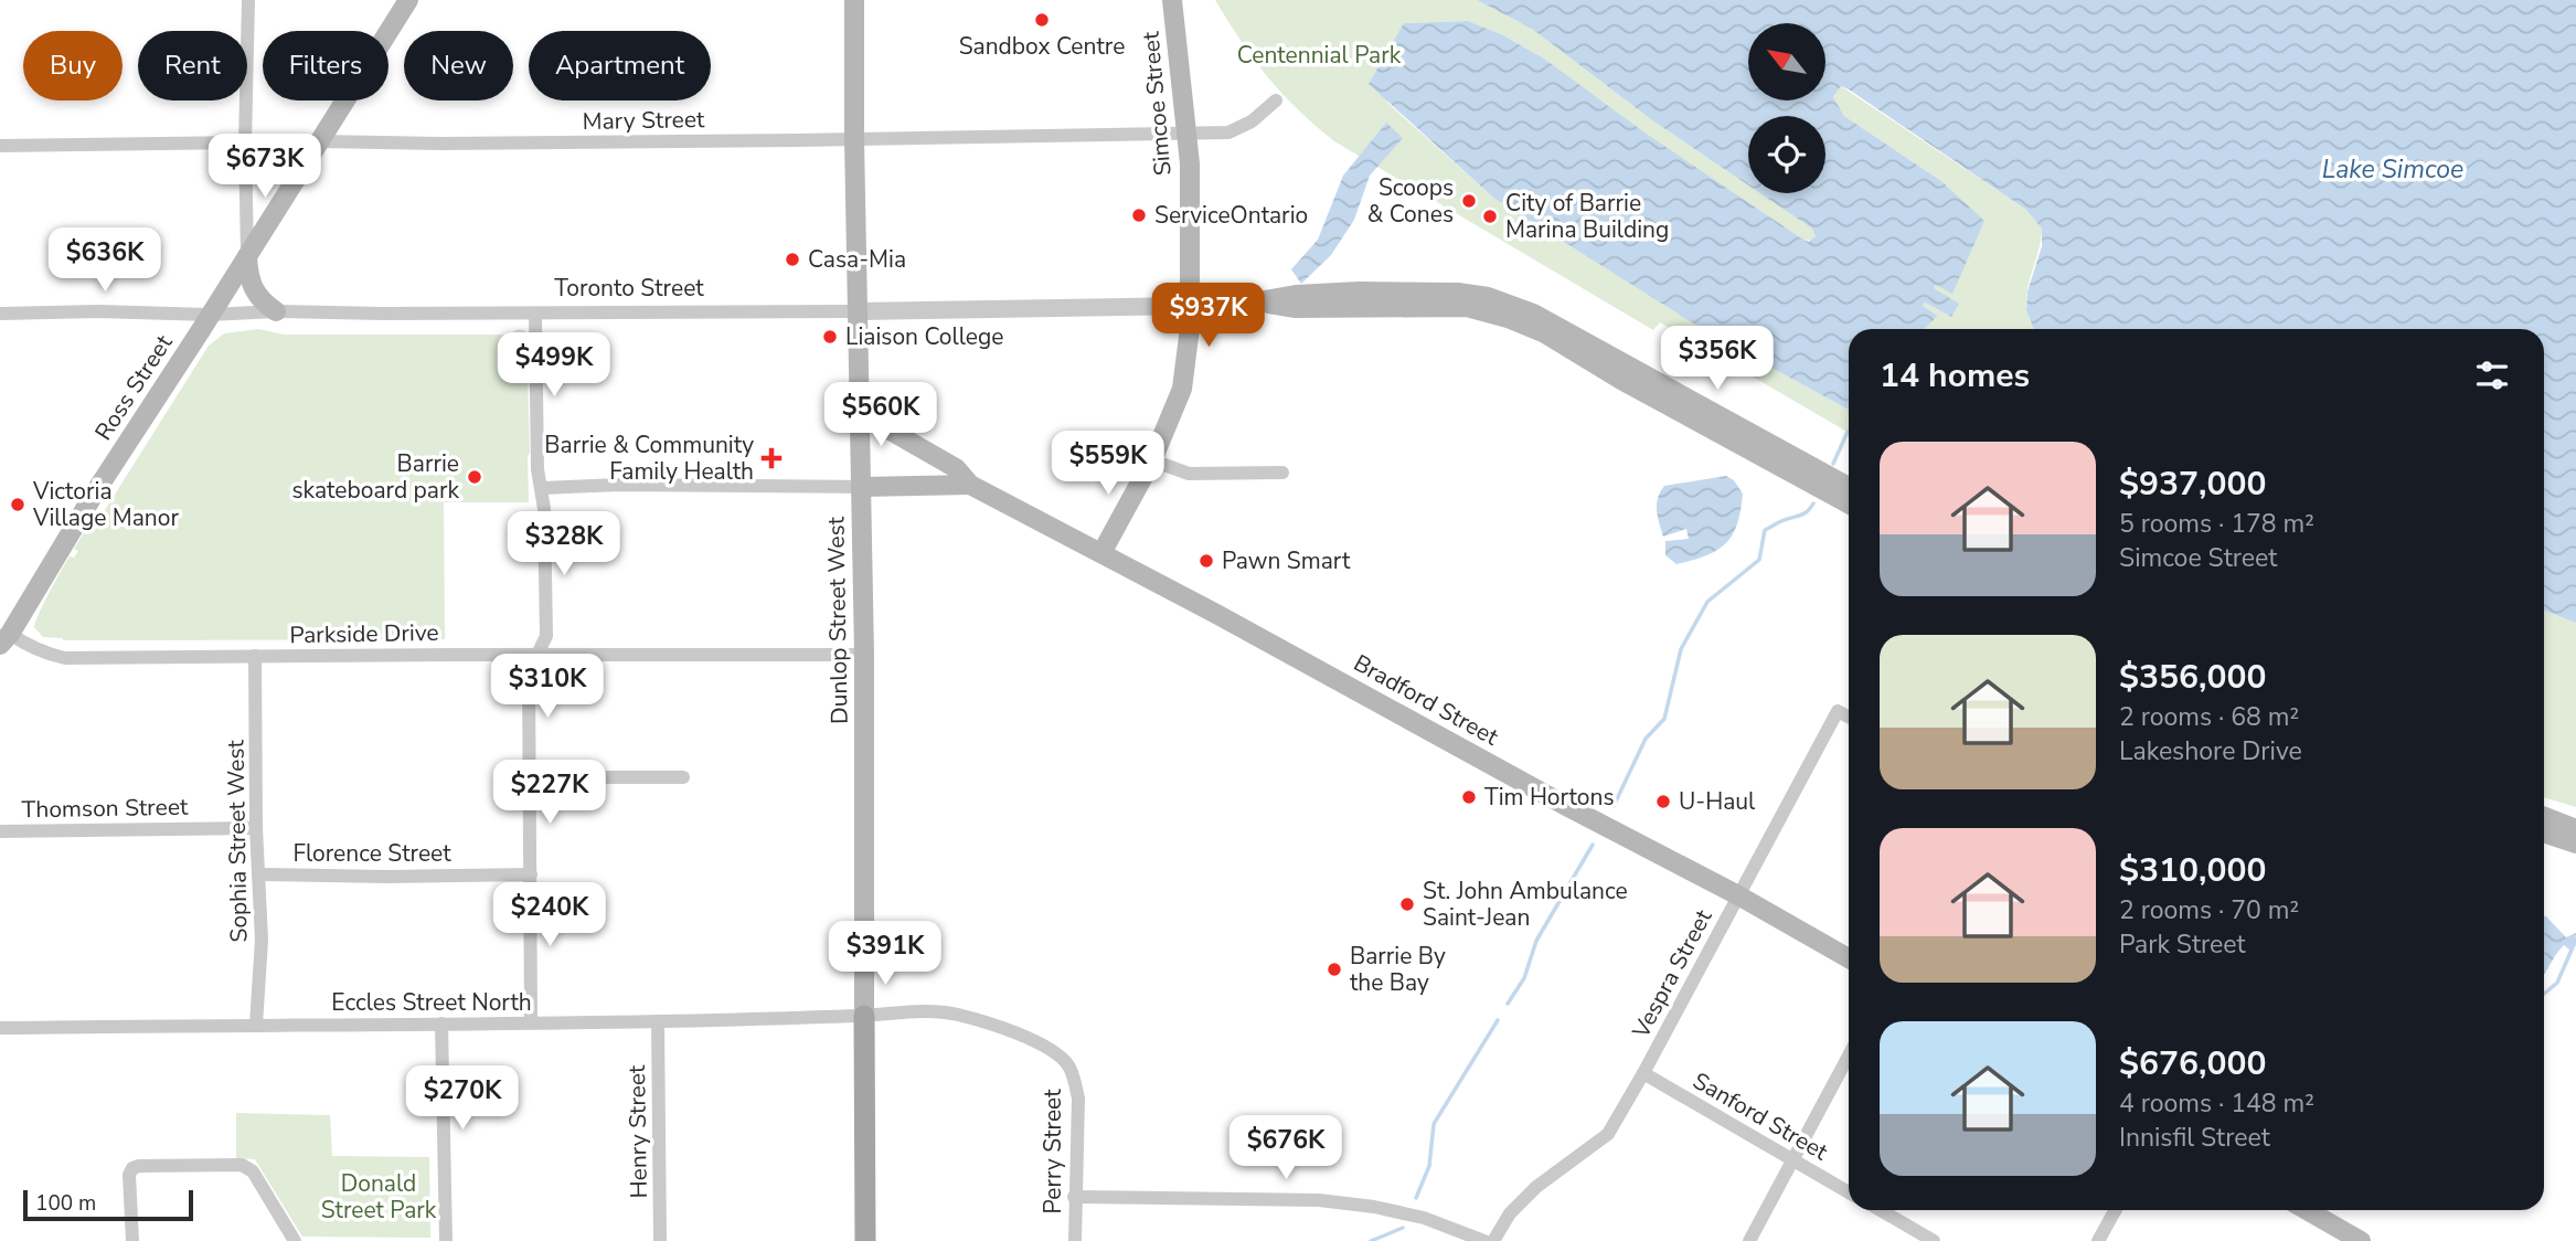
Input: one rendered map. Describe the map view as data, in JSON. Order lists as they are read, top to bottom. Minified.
{"streets":{"main road":["Simcoe Street","Toronto Street","Ross Street","Dunlop Street West","Bradford Street"],"street":["Mary Street","Parkside Drive","Thomson Street","Sophia Street West","Florence Street","Vespra Street","Eccles Street North","Sanford Street","Henry Street","Perry Street"]},"crossings":[["Simcoe Street","Mary Street"],["Simcoe Street","Toronto Street"],["Simcoe Street","Bradford Street"],["Mary Street","Ross Street"],["Mary Street","Dunlop Street West"],["Toronto Street","Ross Street"],["Toronto Street","Dunlop Street West"],["Ross Street","Parkside Drive"],["Dunlop Street West","Parkside Drive"],["Dunlop Street West","Bradford Street"],["Dunlop Street West","Eccles Street North"],["Parkside Drive","Sophia Street West"],["Bradford Street","Vespra Street"],["Thomson Street","Sophia Street West"],["Sophia Street West","Florence Street"],["Sophia Street West","Eccles Street North"],["Vespra Street","Sanford Street"],["Eccles Street North","Henry Street"],["Eccles Street North","Perry Street"]],"water":["Lake Simcoe"],"parks":["Centennial Park","Donald Street Park"],"places":{"other":["Sandbox Centre","Scoops & Cones","ServiceOntario","City of Barrie Marina Building","Casa-Mia","Liaison College","Barrie skateboard park","Victoria Village Manor","Pawn Smart","Tim Hortons","U-Haul","St. John Ambulance Saint-Jean","Barrie By the Bay"],"health":["Barrie & Community Family Health"]},"scale_bar":"100 m","north":"top left","page":{"chip":["Buy","Rent","Filters","New","Apartment"],"price":["$673K","$636K","$937K","$356K","$499K","$560K","$559K","$328K","$310K","$227K","$240K","$391K","$270K","$676K"],"heading":"14 homes","list":[{"name":"$937,000","note":"5 rooms · 178 m² · Simcoe Street"},{"name":"$356,000","note":"2 rooms · 68 m² · Lakeshore Drive"},{"name":"$310,000","note":"2 rooms · 70 m² · Park Street"},{"name":"$676,000","note":"4 rooms · 148 m² · Innisfil Street"}],"scale":"100 m"}}
